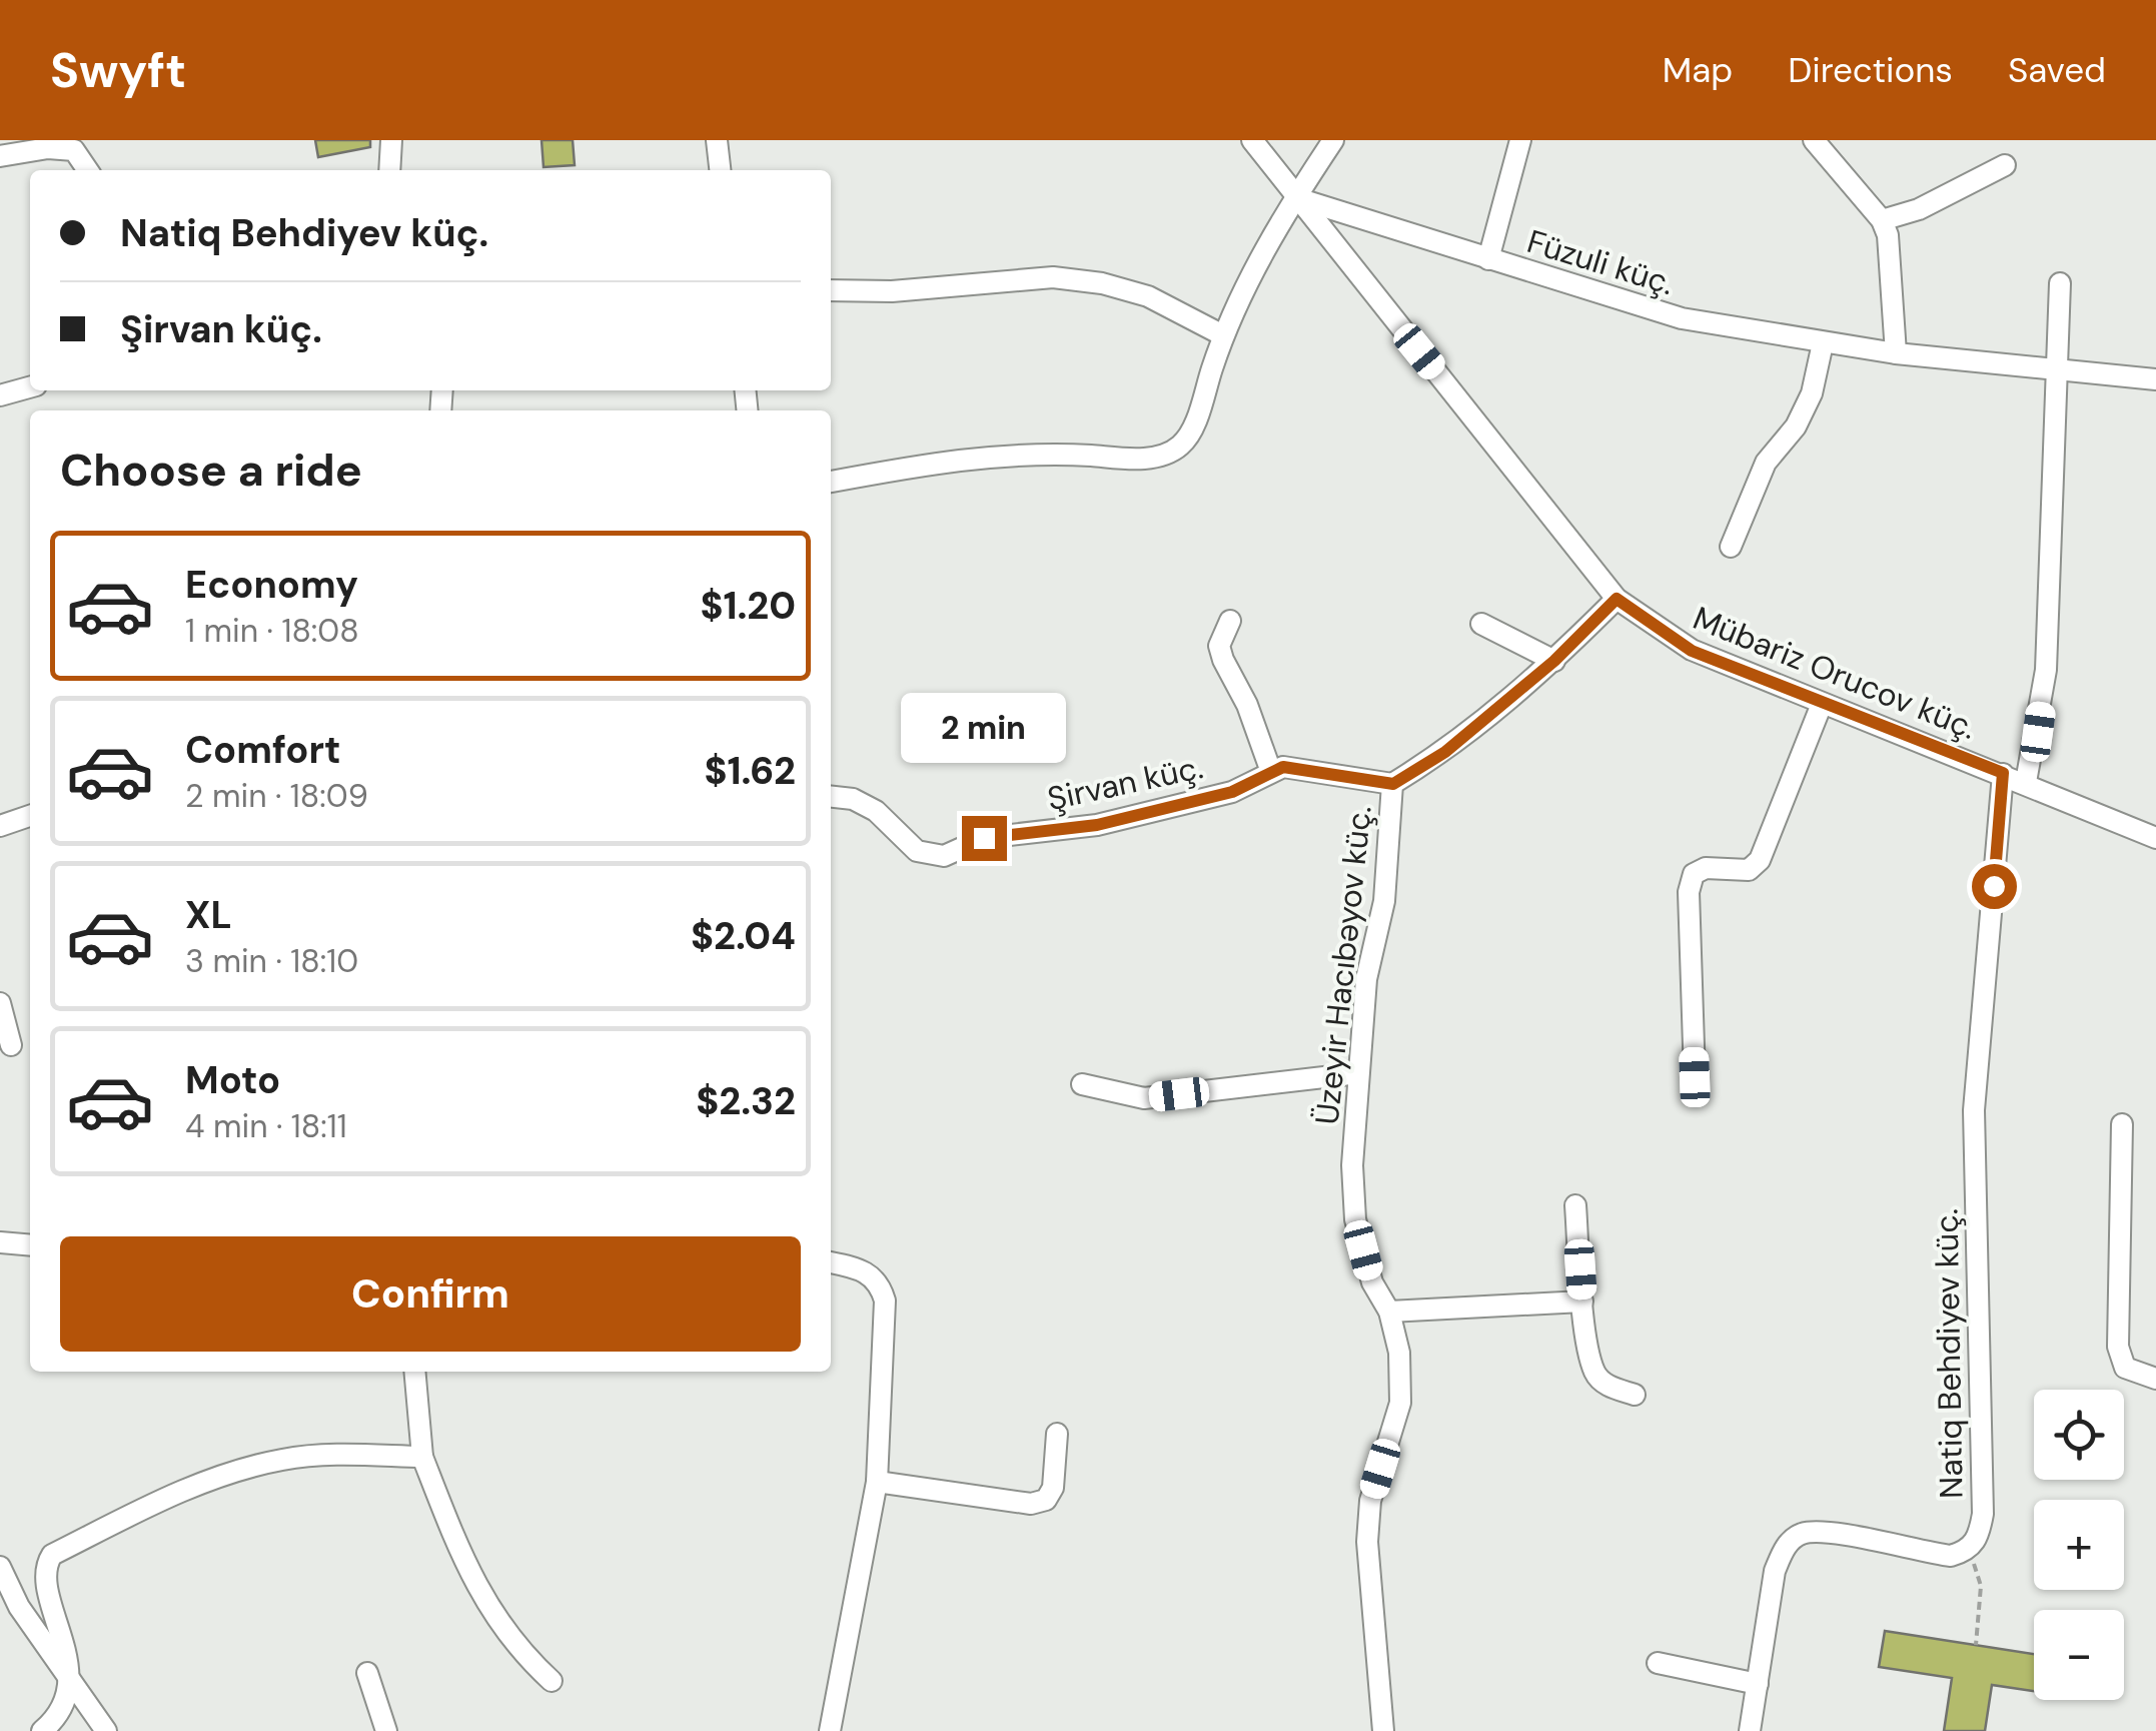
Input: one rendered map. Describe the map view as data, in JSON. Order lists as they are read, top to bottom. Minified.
{"streets":{"street":["Füzuli küç.","Mübariz Orucov küç.","Şirvan küç.","Üzeyir Hacıbəyov küç.","Natiq Behdiyev küç."]},"crossings":[["Füzuli küç.","Mübariz Orucov küç."],["Mübariz Orucov küç.","Üzeyir Hacıbəyov küç."],["Mübariz Orucov küç.","Natiq Behdiyev küç."],["Şirvan küç.","Üzeyir Hacıbəyov küç."]],"page":{"header":"Swyft","nav":["Map","Directions","Saved"],"banner":["Natiq Behdiyev küç.","Şirvan küç."],"heading":"Choose a ride","list":[{"name":"Economy","note":"1 min · 18:08","value":"$1.20"},{"name":"Comfort","note":"2 min · 18:09","value":"$1.62"},{"name":"XL","note":"3 min · 18:10","value":"$2.04"},{"name":"Moto","note":"4 min · 18:11","value":"$2.32"}],"bubble":"2 min","buttons":"Confirm","map_buttons":["+","−"]}}
